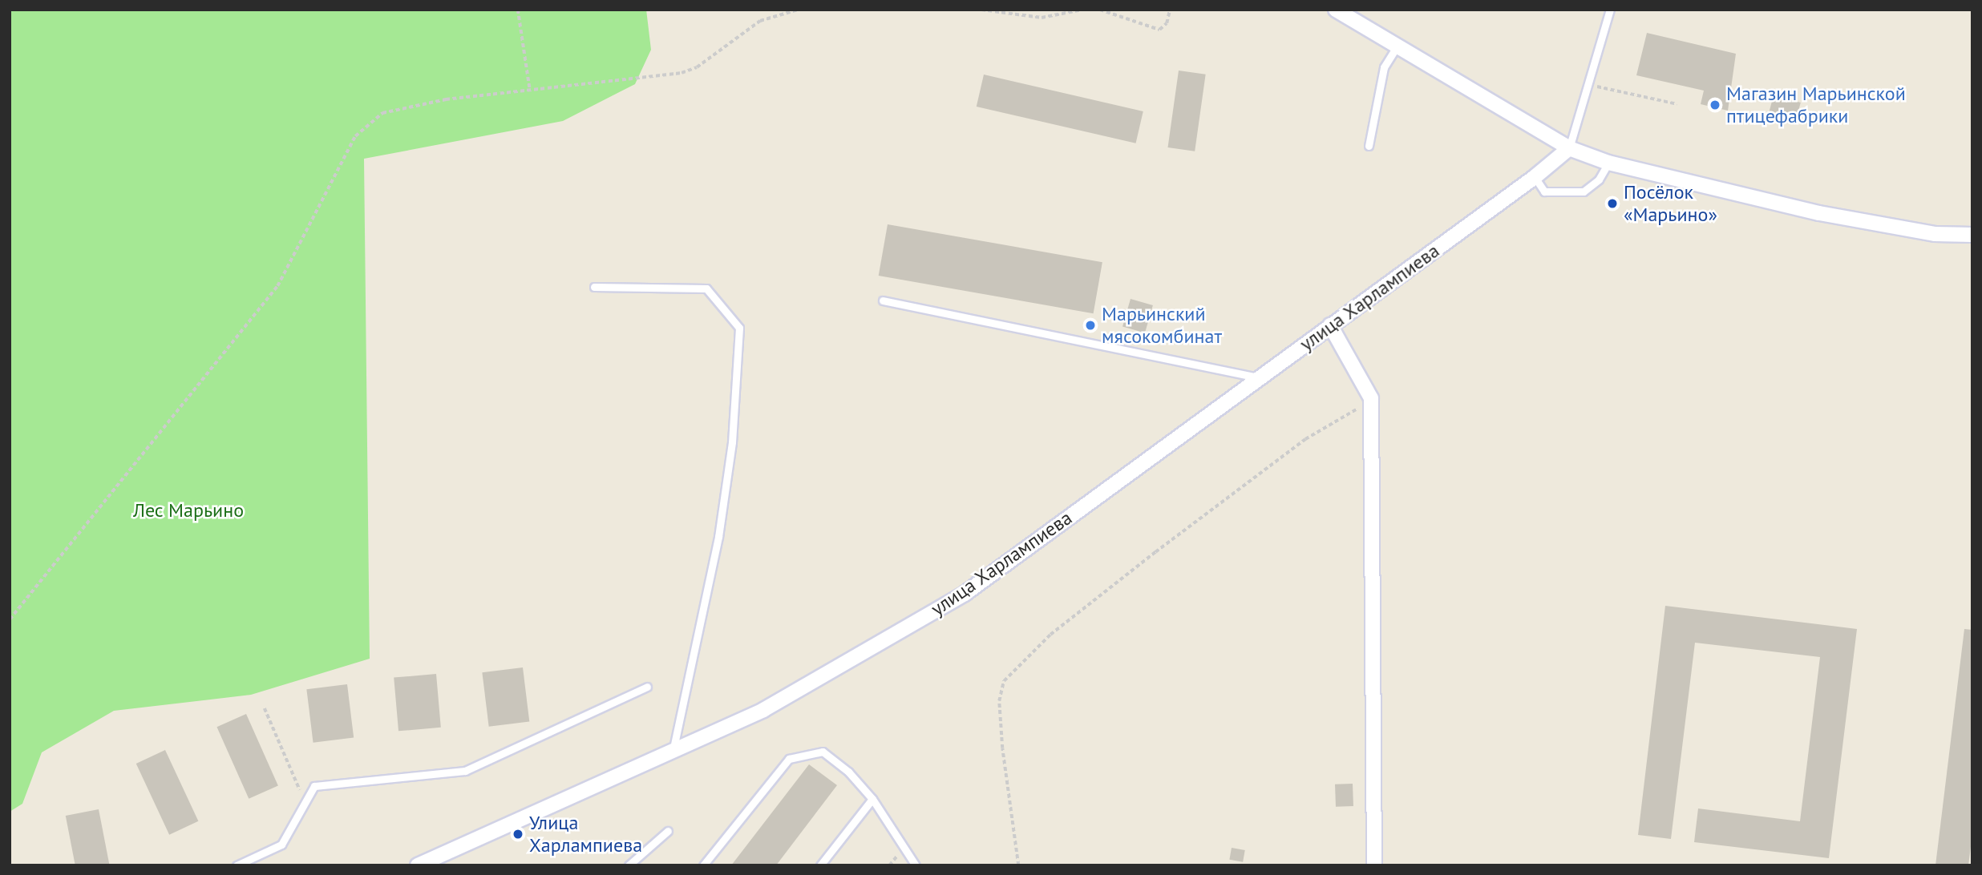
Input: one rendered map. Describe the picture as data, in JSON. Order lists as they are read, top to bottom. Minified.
{"streets":{"street":["улица Харлампиева"]},"parks":["Лес Марьино"],"places":["Магазин Марьинской птицефабрики","Посёлок «Марьино»","Марьинский мясокомбинат","Улица Харлампиева"]}
